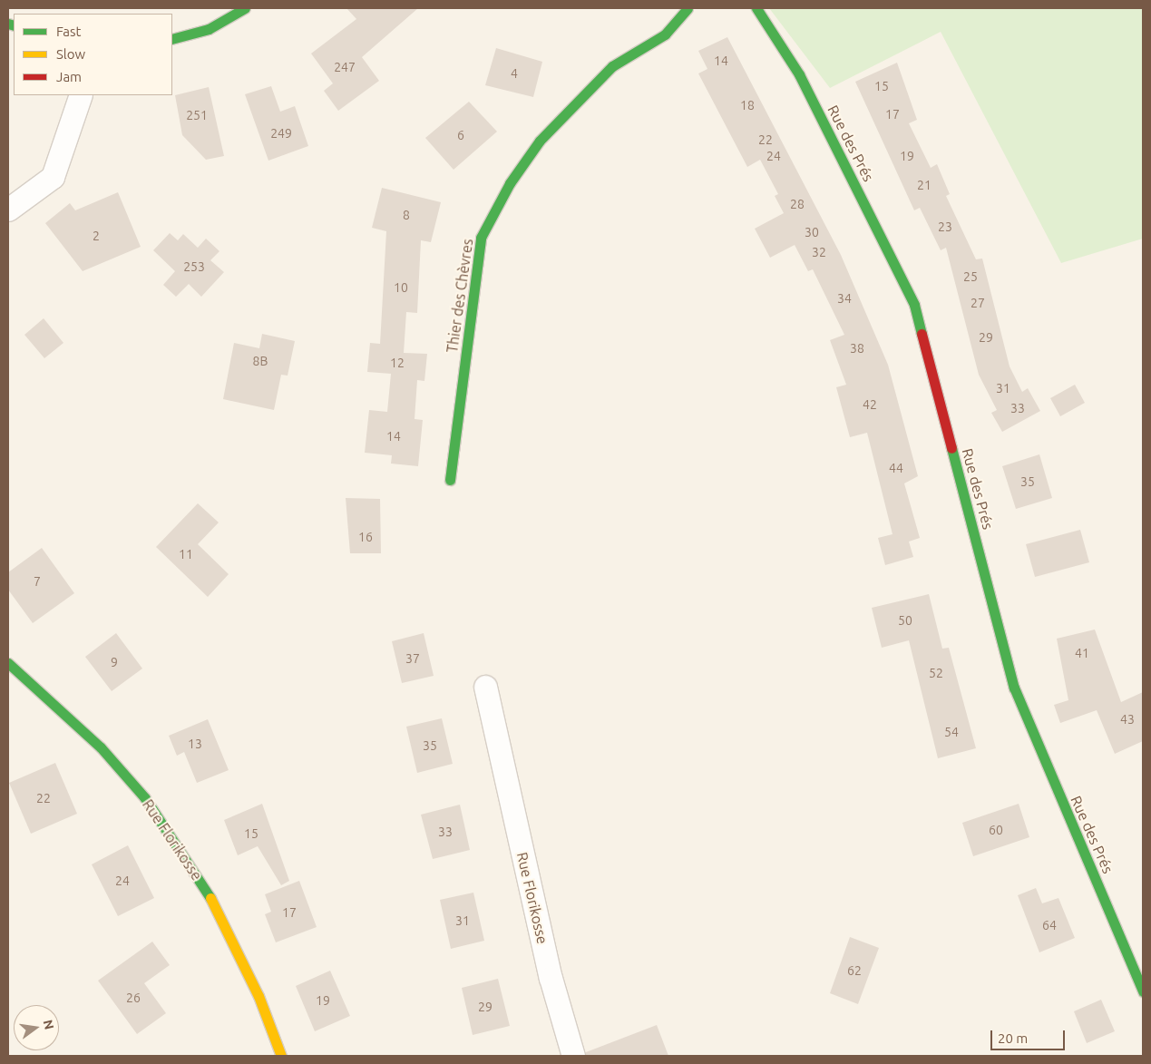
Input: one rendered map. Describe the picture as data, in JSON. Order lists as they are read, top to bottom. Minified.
{"streets":{"street":["Rue des Prés","Thier des Chèvres","Rue Florikosse"]},"house_numbers":["14","247","4","15","18","17","251","249","6","22","24","19","21","28","8","23","30","2","32","253","25","10","34","27","29","38","8B","12","31","42","33","14","44","35","16","11","7","50","41","37","9","52","43","54","13","35","22","60","33","15","24","17","31","64","62","26","19","29"],"legend":["Fast","Slow","Jam"],"scale_bar":"20 m","north":"right"}
